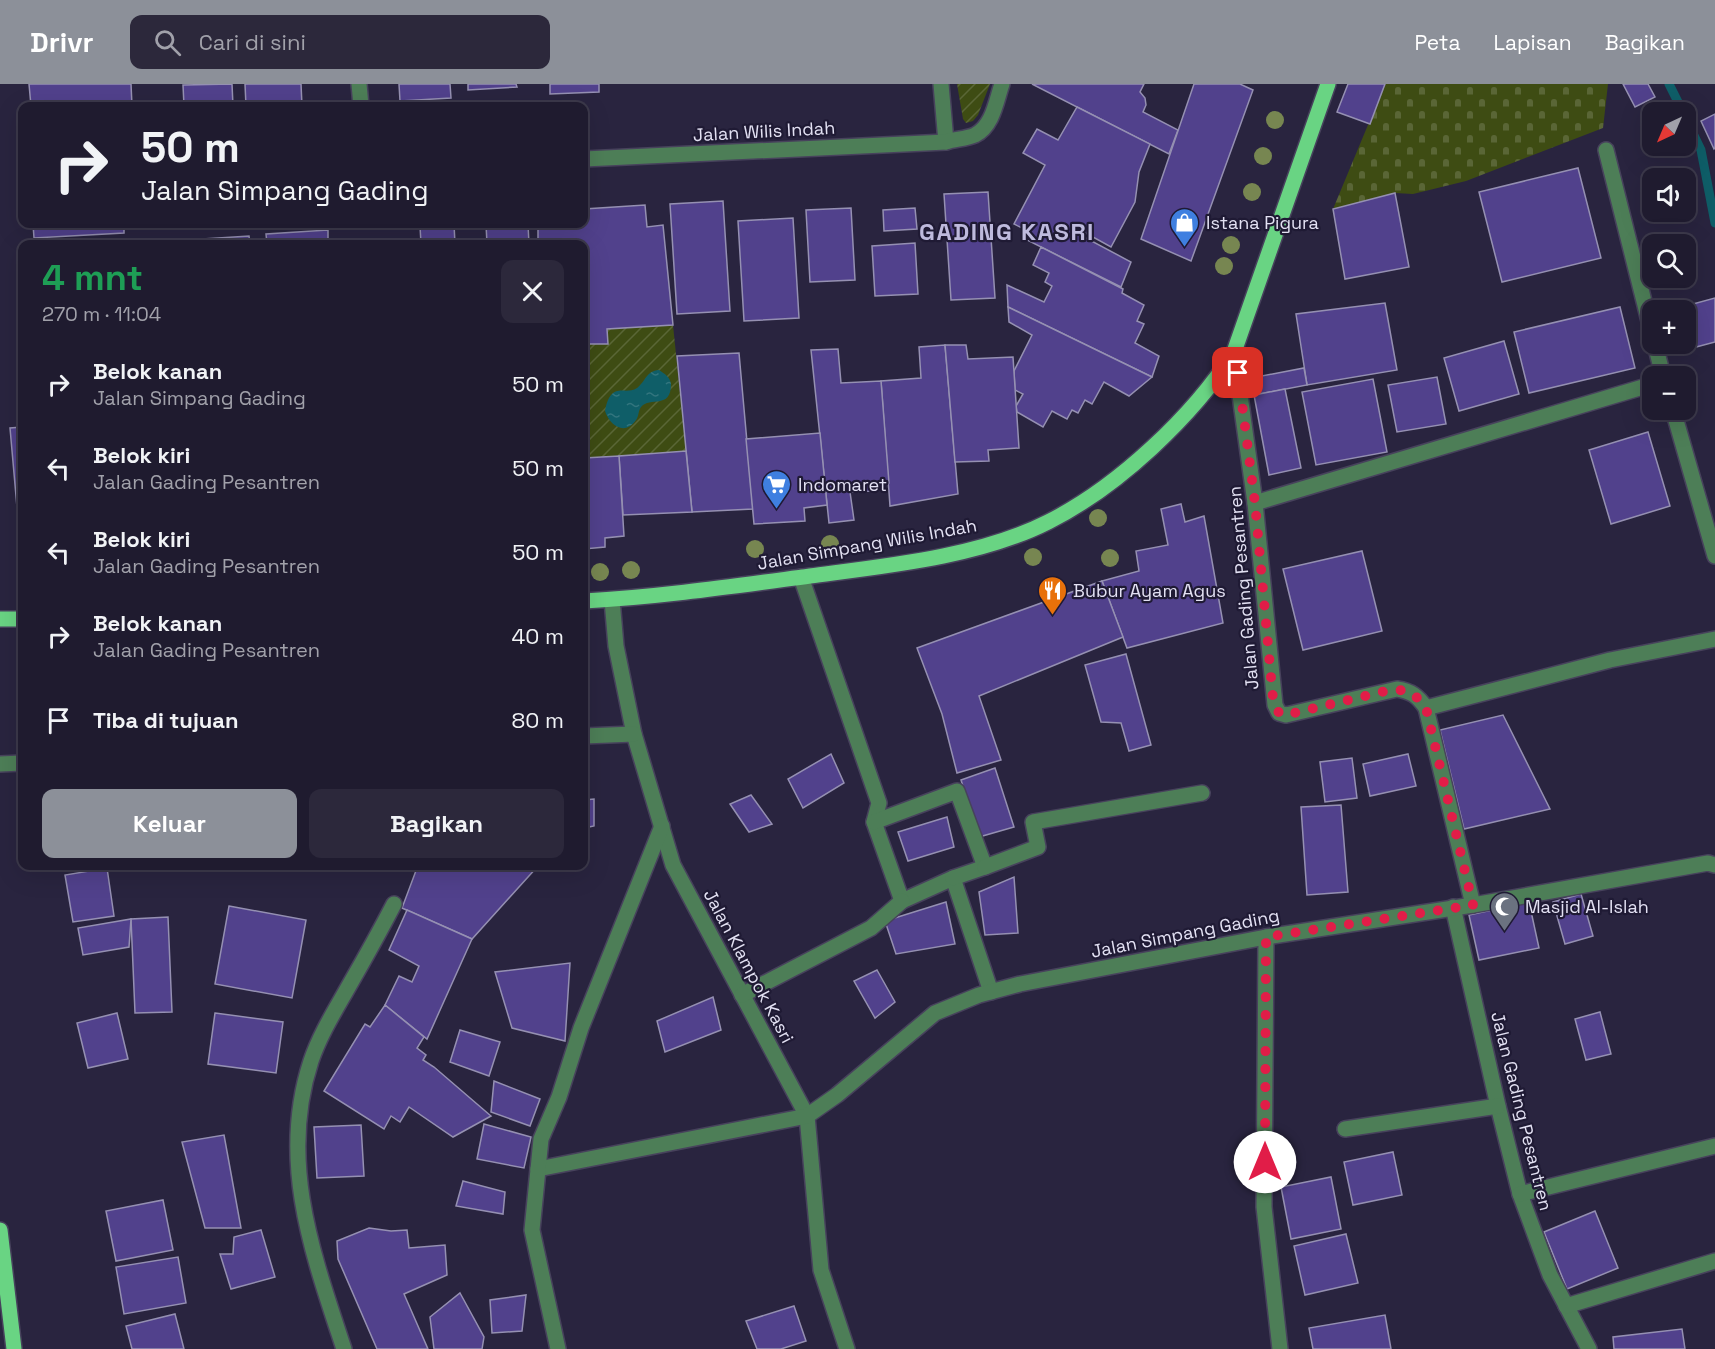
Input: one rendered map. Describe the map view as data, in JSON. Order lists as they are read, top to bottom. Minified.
{"streets":{"main road":["Jalan Simpang Wilis Indah"],"street":["Jalan Wilis Indah","Jalan Gading Pesantren","Jalan Simpang Gading","Jalan Klampok Kasri"]},"crossings":[["Jalan Simpang Wilis Indah","Jalan Gading Pesantren"],["Jalan Simpang Wilis Indah","Jalan Klampok Kasri"],["Jalan Gading Pesantren","Jalan Simpang Gading"],["Jalan Simpang Gading","Jalan Klampok Kasri"]],"districts":["GADING KASRI"],"places":{"shop":["Istana Pigura"],"supermarket":["Indomaret"],"restaurant":["Bubur Ayam Agus"],"mosque":["Masjid Al-Islah"]},"north":"bottom left","page":{"header":"Drivr","search":"Cari di sini","nav":["Peta","Lapisan","Bagikan"],"map_buttons":["+","−"],"turn":["50 m","Jalan Simpang Gading"],"heading":["4 mnt","270 m · 11:04"],"list":[{"name":"Belok kanan","note":"Jalan Simpang Gading","value":"50 m"},{"name":"Belok kiri","note":"Jalan Gading Pesantren","value":"50 m"},{"name":"Belok kiri","note":"Jalan Gading Pesantren","value":"50 m"},{"name":"Belok kanan","note":"Jalan Gading Pesantren","value":"40 m"},{"name":"Tiba di tujuan","value":"80 m"}],"buttons":["Keluar","Bagikan"]}}
